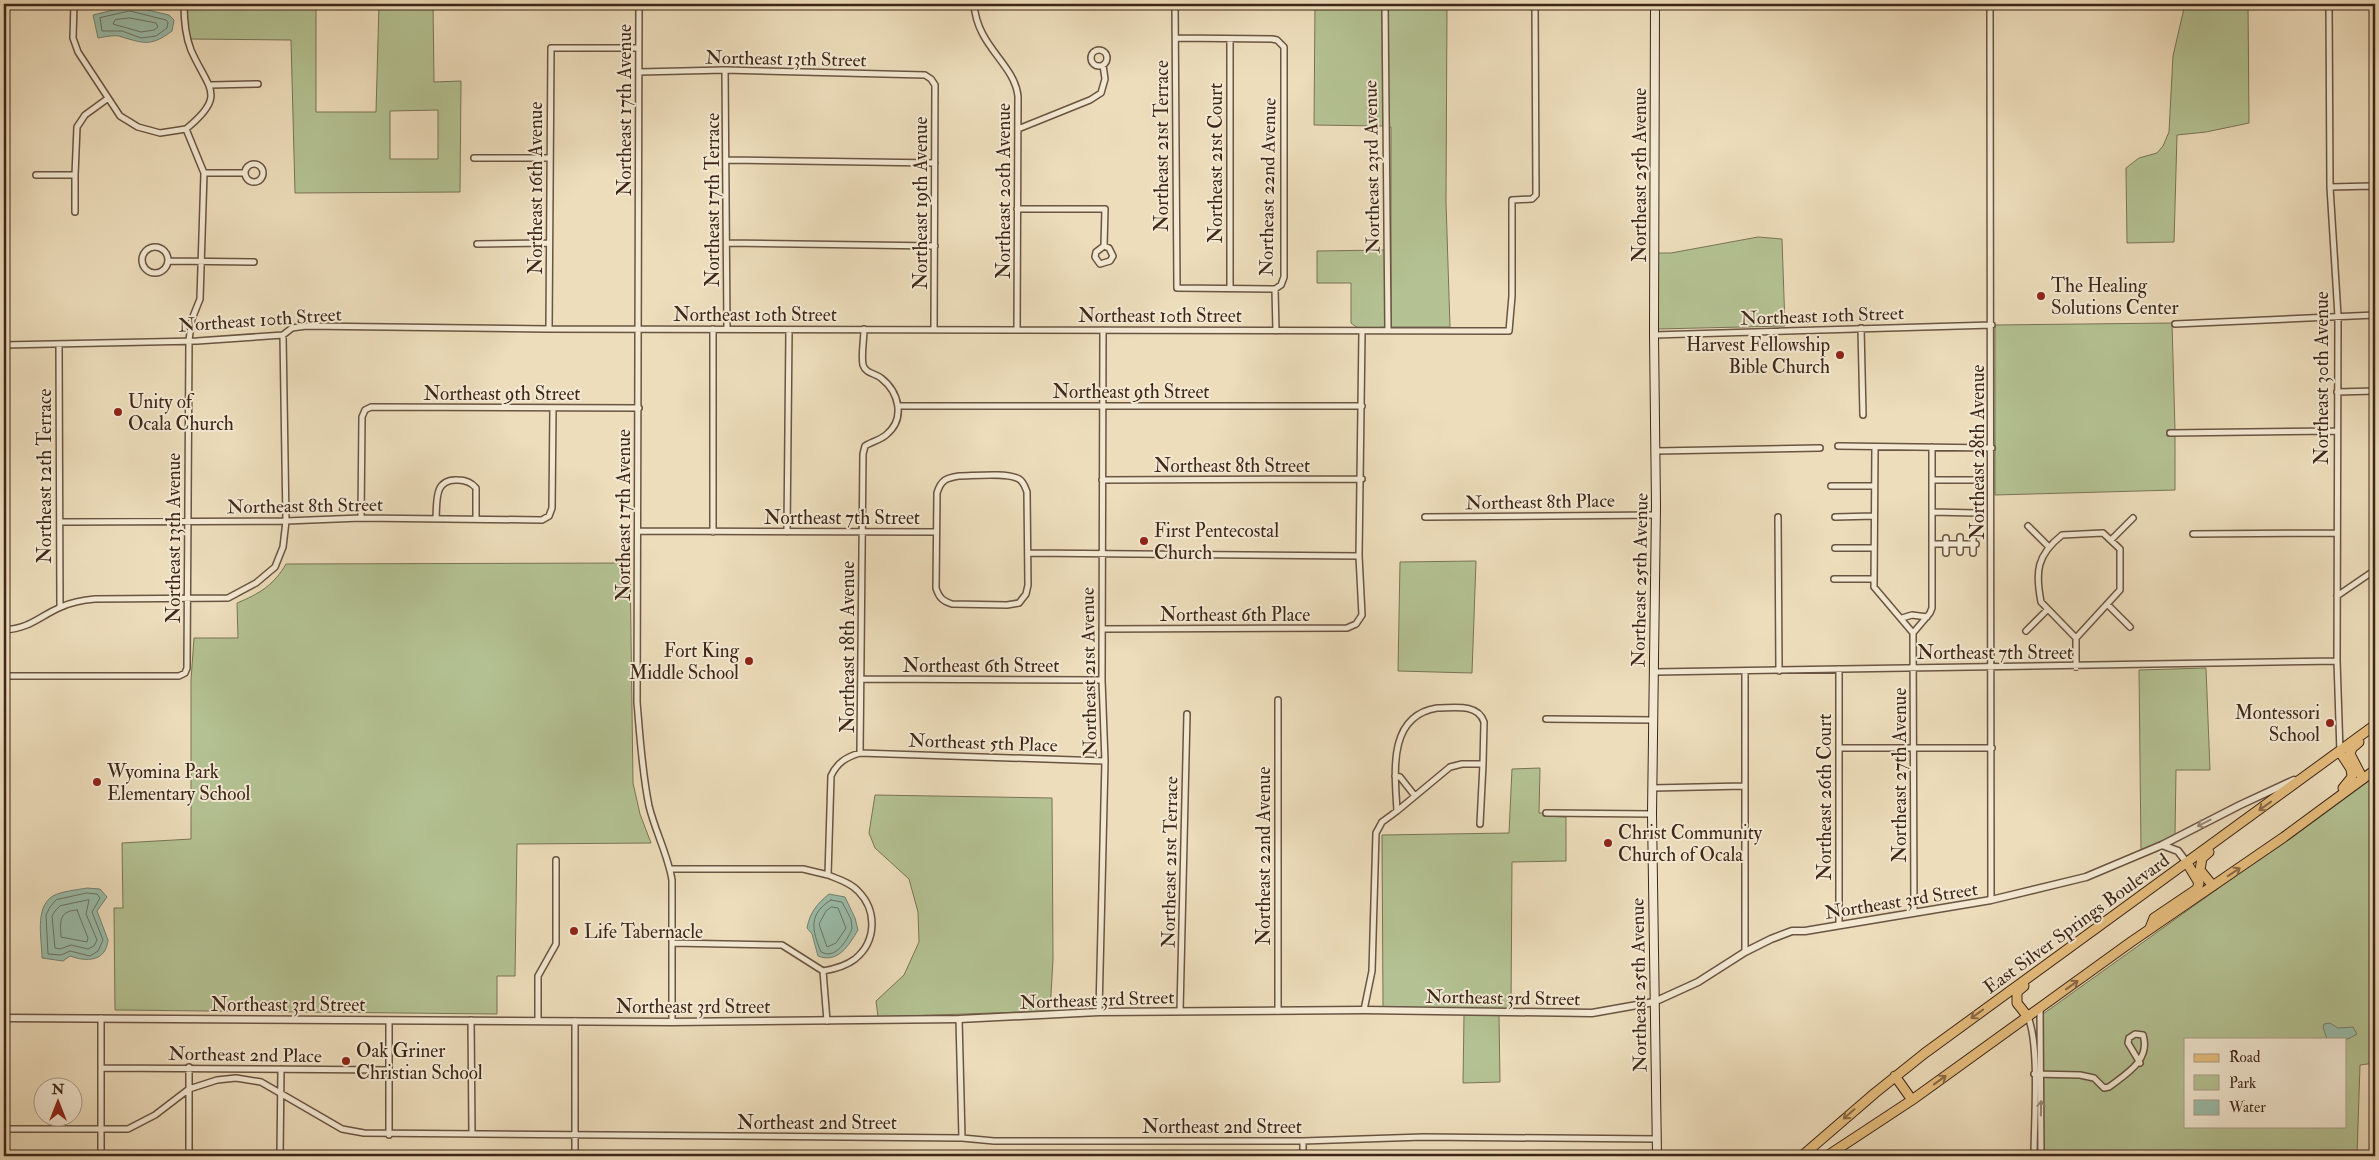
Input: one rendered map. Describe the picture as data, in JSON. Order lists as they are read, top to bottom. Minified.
{"streets":{"main road":["Northeast 25th Avenue","East Silver Springs Boulevard"],"street":["Northeast 13th Street","Northeast 17th Avenue","Northeast 21st Terrace","Northeast 21st Court","Northeast 23rd Avenue","Northeast 22nd Avenue","Northeast 16th Avenue","Northeast 20th Avenue","Northeast 17th Terrace","Northeast 19th Avenue","Northeast 10th Street","Northeast 30th Avenue","Northeast 9th Street","Northeast 28th Avenue","Northeast 8th Street","Northeast 12th Terrace","Northeast 8th Place","Northeast 7th Street","Northeast 13th Avenue","Northeast 6th Place","Northeast 18th Avenue","Northeast 6th Street","Northeast 21st Avenue","Northeast 5th Place","Northeast 27th Avenue","Northeast 26th Court","Northeast 3rd Street","Northeast 2nd Place","Northeast 2nd Street"]},"crossings":[["Northeast 13th Street","Northeast 17th Avenue"],["Northeast 13th Street","Northeast 17th Terrace"],["Northeast 13th Street","Northeast 19th Avenue"],["Northeast 17th Avenue","Northeast 16th Avenue"],["Northeast 17th Avenue","Northeast 10th Street"],["Northeast 17th Avenue","Northeast 9th Street"],["Northeast 17th Avenue","Northeast 7th Street"],["Northeast 17th Avenue","Northeast 3rd Street"],["Northeast 21st Terrace","Northeast 21st Court"],["Northeast 21st Terrace","Northeast 3rd Street"],["Northeast 21st Court","Northeast 22nd Avenue"],["Northeast 23rd Avenue","Northeast 10th Street"],["Northeast 25th Avenue","Northeast 10th Street"],["Northeast 25th Avenue","Northeast 8th Place"],["Northeast 25th Avenue","Northeast 7th Street"],["Northeast 25th Avenue","Northeast 3rd Street"],["Northeast 25th Avenue","Northeast 2nd Street"],["Northeast 22nd Avenue","Northeast 10th Street"],["Northeast 22nd Avenue","Northeast 3rd Street"],["Northeast 16th Avenue","Northeast 10th Street"],["Northeast 20th Avenue","Northeast 10th Street"],["Northeast 17th Terrace","Northeast 10th Street"],["Northeast 19th Avenue","Northeast 10th Street"],["Northeast 10th Street","Northeast 28th Avenue"],["Northeast 10th Street","Northeast 12th Terrace"],["Northeast 10th Street","Northeast 13th Avenue"],["Northeast 10th Street","Northeast 21st Avenue"],["Northeast 30th Avenue","Northeast 7th Street"],["Northeast 30th Avenue","East Silver Springs Boulevard"],["Northeast 9th Street","Northeast 8th Street"],["Northeast 9th Street","Northeast 18th Avenue"],["Northeast 9th Street","Northeast 21st Avenue"],["Northeast 28th Avenue","Northeast 7th Street"],["Northeast 28th Avenue","Northeast 3rd Street"],["Northeast 8th Street","Northeast 12th Terrace"],["Northeast 8th Street","Northeast 13th Avenue"],["Northeast 8th Street","Northeast 21st Avenue"],["Northeast 7th Street","Northeast 18th Avenue"],["Northeast 7th Street","Northeast 27th Avenue"],["Northeast 7th Street","Northeast 26th Court"],["Northeast 6th Place","Northeast 21st Avenue"],["Northeast 18th Avenue","Northeast 6th Street"],["Northeast 18th Avenue","Northeast 5th Place"],["Northeast 6th Street","Northeast 21st Avenue"],["Northeast 21st Avenue","Northeast 5th Place"],["Northeast 21st Avenue","Northeast 3rd Street"],["Northeast 27th Avenue","Northeast 3rd Street"],["Northeast 26th Court","Northeast 3rd Street"],["Northeast 3rd Street","East Silver Springs Boulevard"]],"places":["The Healing Solutions Center","Harvest Fellowship Bible Church","Unity of Ocala Church","First Pentecostal Church","Fort King Middle School","Montessori School","Wyomina Park Elementary School","Christ Community Church of Ocala","Life Tabernacle","Oak Griner Christian School"],"legend":["Road","Park","Water"],"north":"top"}
